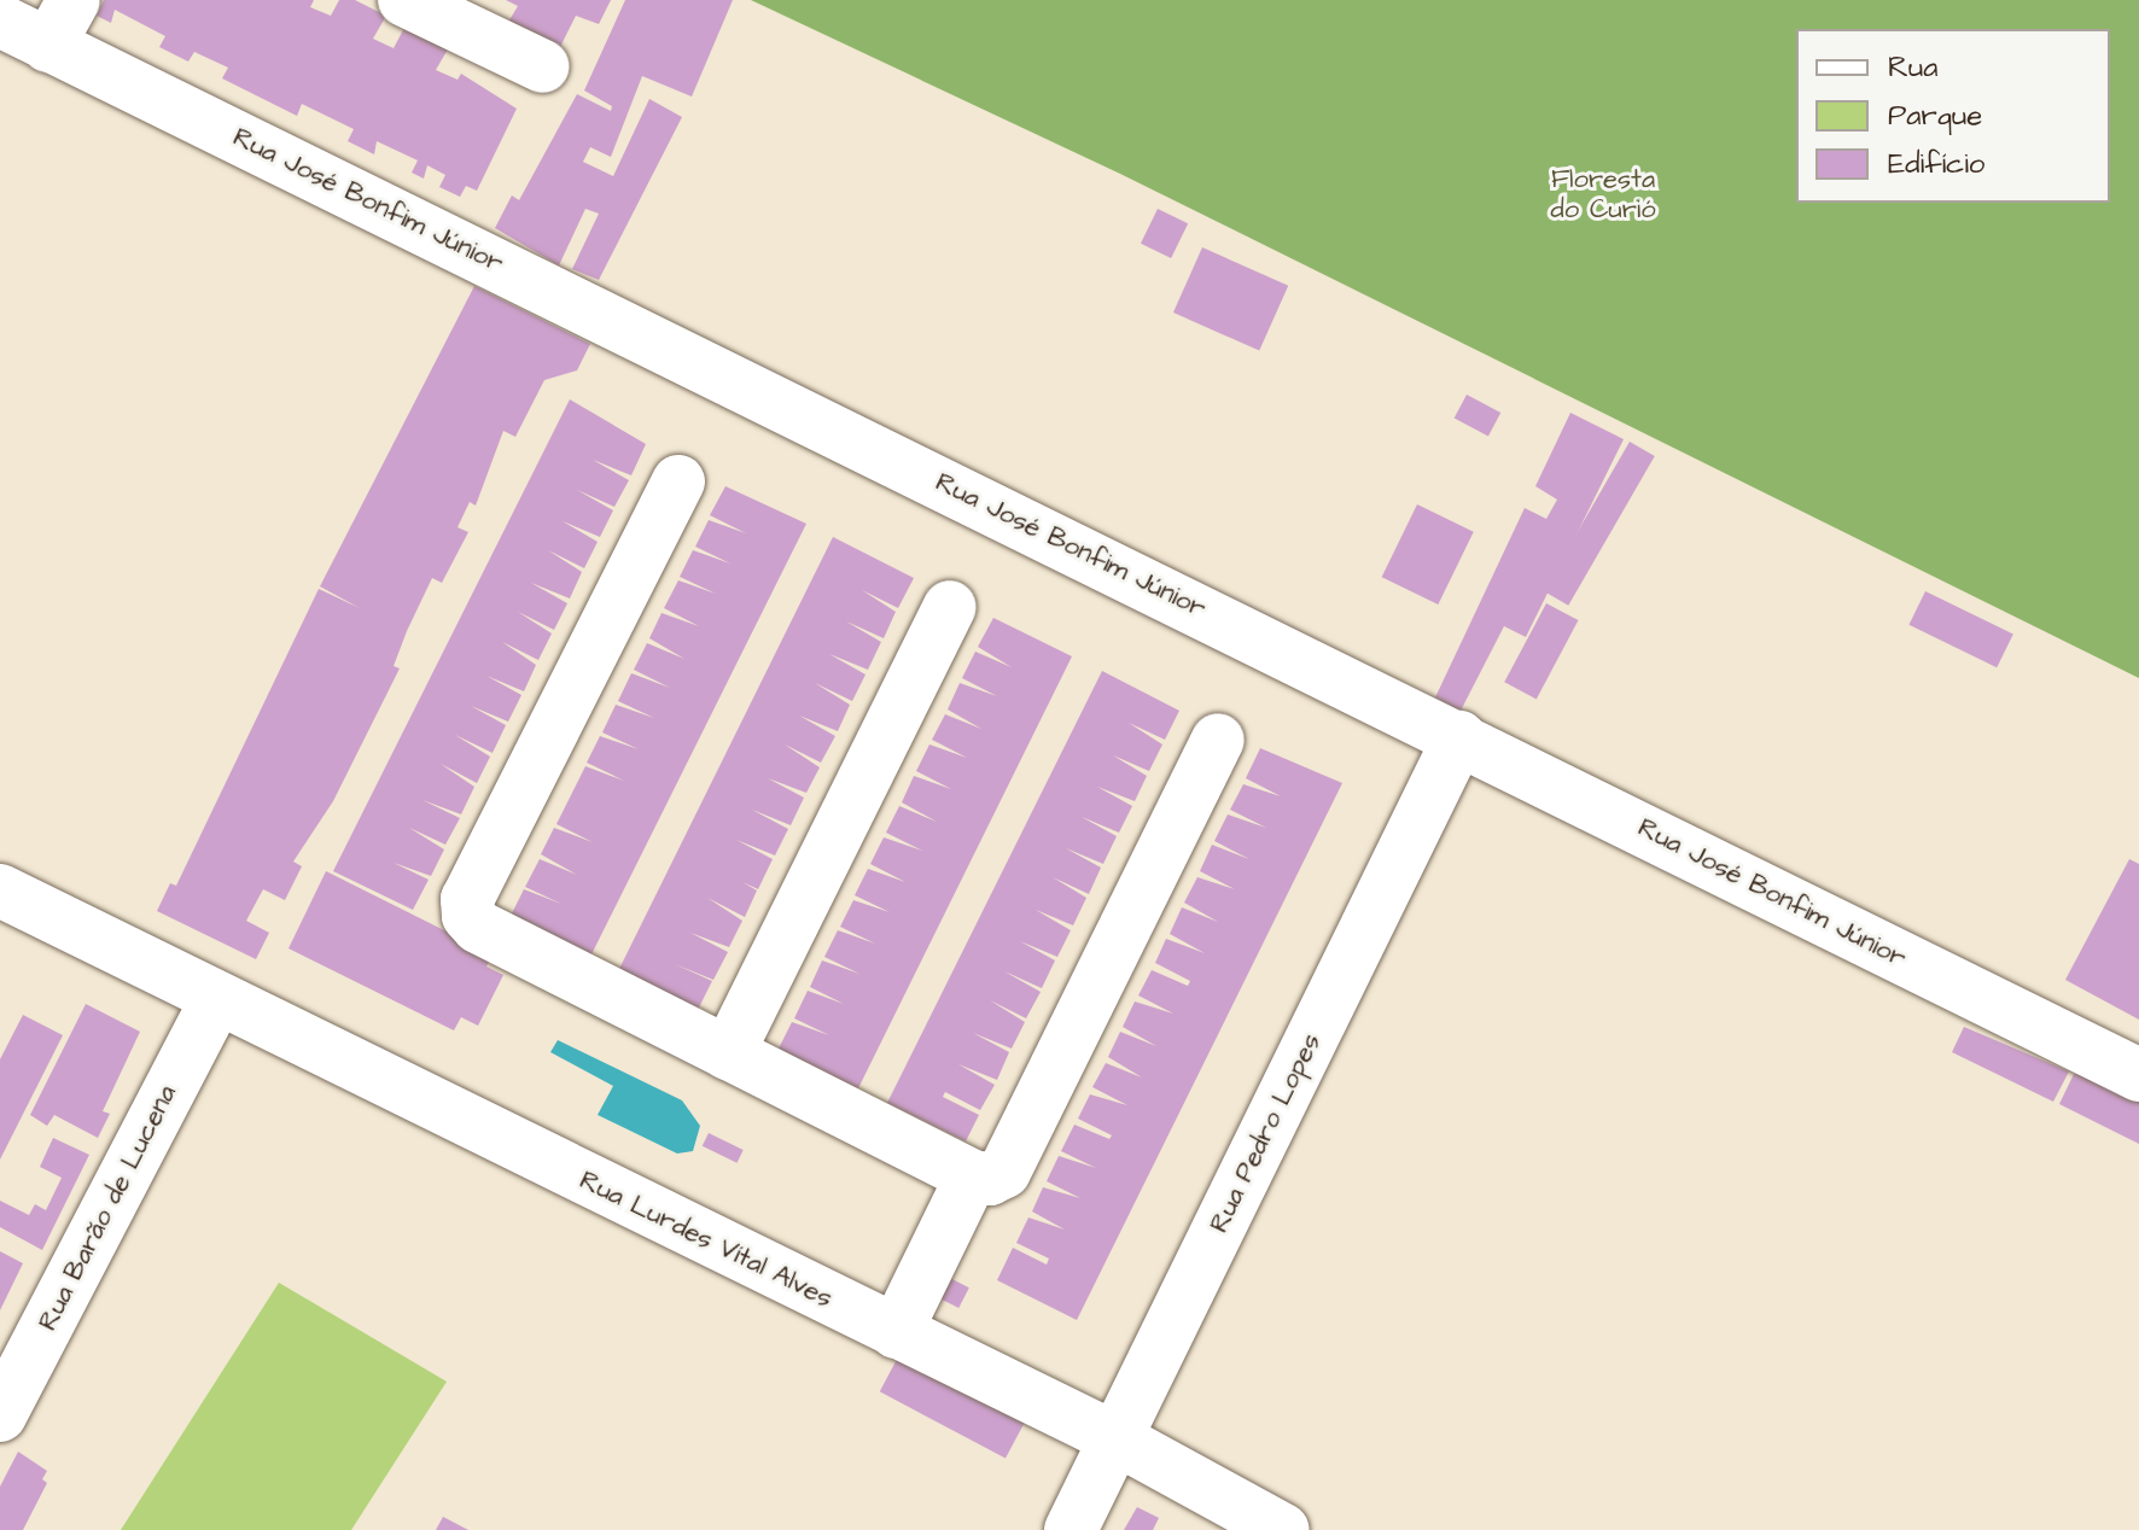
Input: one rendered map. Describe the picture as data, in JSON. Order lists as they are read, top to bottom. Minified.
{"streets":{"street":["Rua José Bonfim Júnior","Rua Pedro Lopes","Rua Barão de Lucena","Rua Lurdes Vítal Alves"]},"crossings":[["Rua José Bonfim Júnior","Rua Pedro Lopes"],["Rua Pedro Lopes","Rua Lurdes Vítal Alves"],["Rua Barão de Lucena","Rua Lurdes Vítal Alves"]],"parks":["Floresta do Curió"],"legend":["Rua","Parque","Edifício"]}
